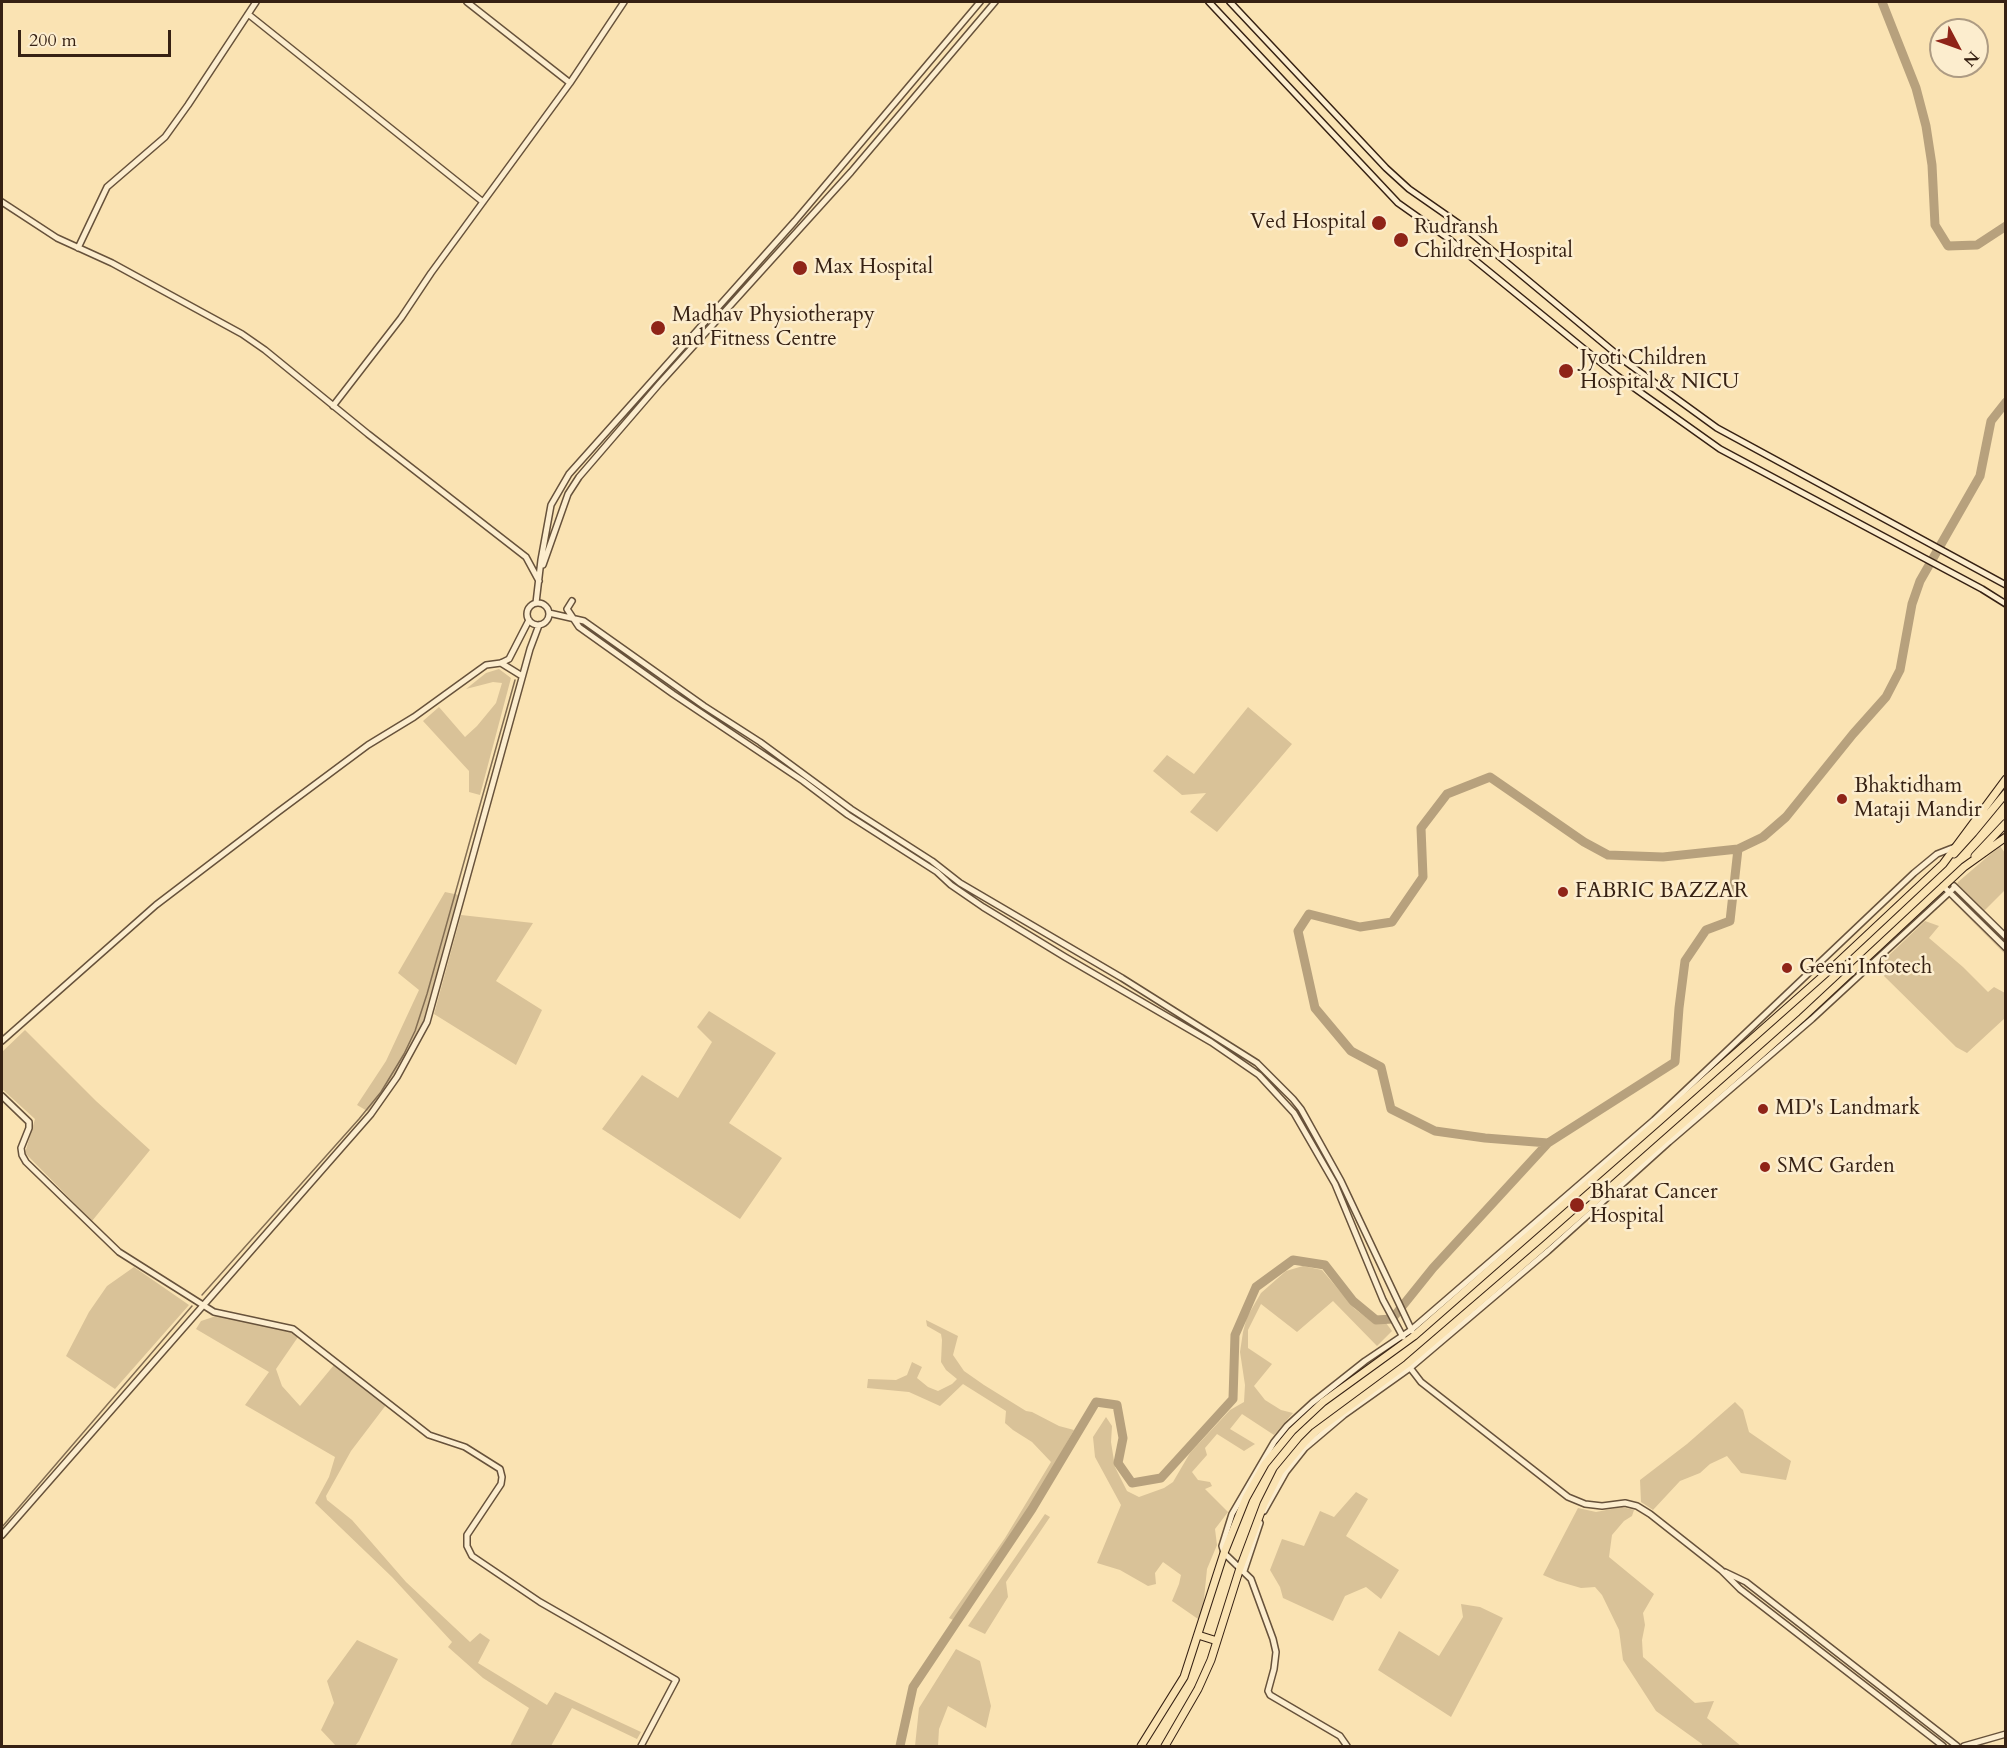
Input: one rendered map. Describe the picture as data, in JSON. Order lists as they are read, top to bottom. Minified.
{"places":["Ved Hospital","Rudransh Children Hospital","Max Hospital","Madhav Physiotherapy and Fitness Centre","Jyoti Children Hospital & NICU","Bhaktidham Mataji Mandir","FABRIC BAZZAR","Geeni Infotech","MD's Landmark","SMC Garden","Bharat Cancer Hospital"],"scale_bar":"200 m","north":"bottom right"}
